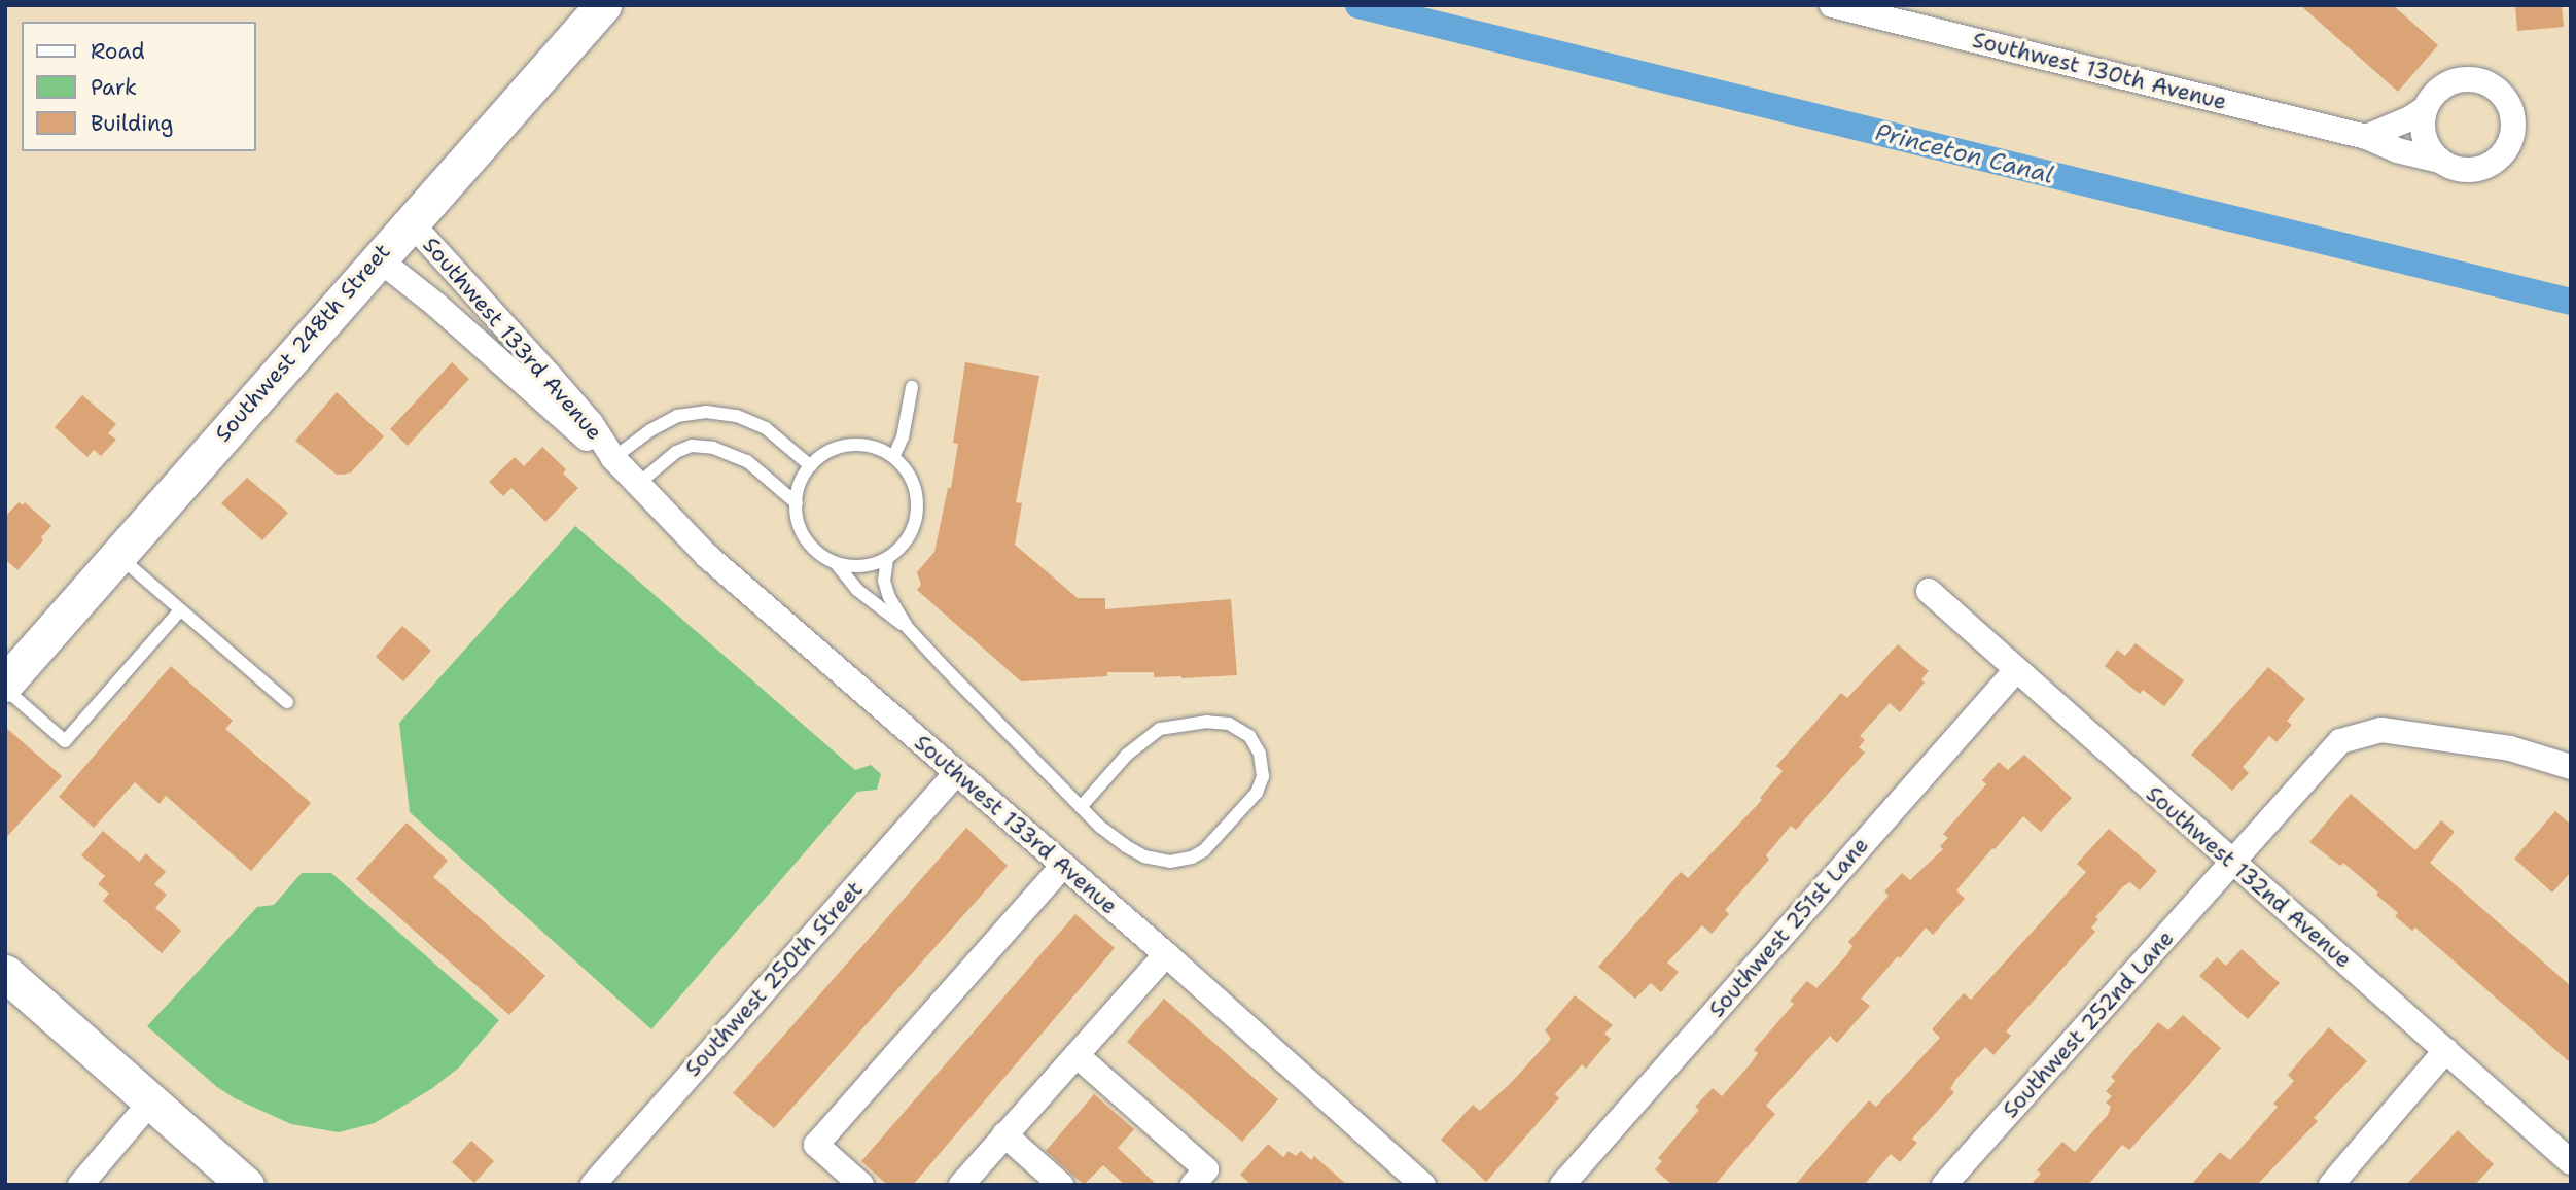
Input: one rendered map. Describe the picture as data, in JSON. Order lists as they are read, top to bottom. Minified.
{"streets":{"street":["Southwest 130th Avenue","Southwest 133rd Avenue","Southwest 248th Street","Southwest 132nd Avenue","Southwest 251st Lane","Southwest 250th Street","Southwest 252nd Lane"]},"crossings":[["Southwest 133rd Avenue","Southwest 248th Street"],["Southwest 133rd Avenue","Southwest 250th Street"],["Southwest 132nd Avenue","Southwest 251st Lane"],["Southwest 132nd Avenue","Southwest 252nd Lane"]],"water":["Princeton Canal"],"legend":["Road","Park","Building"]}
